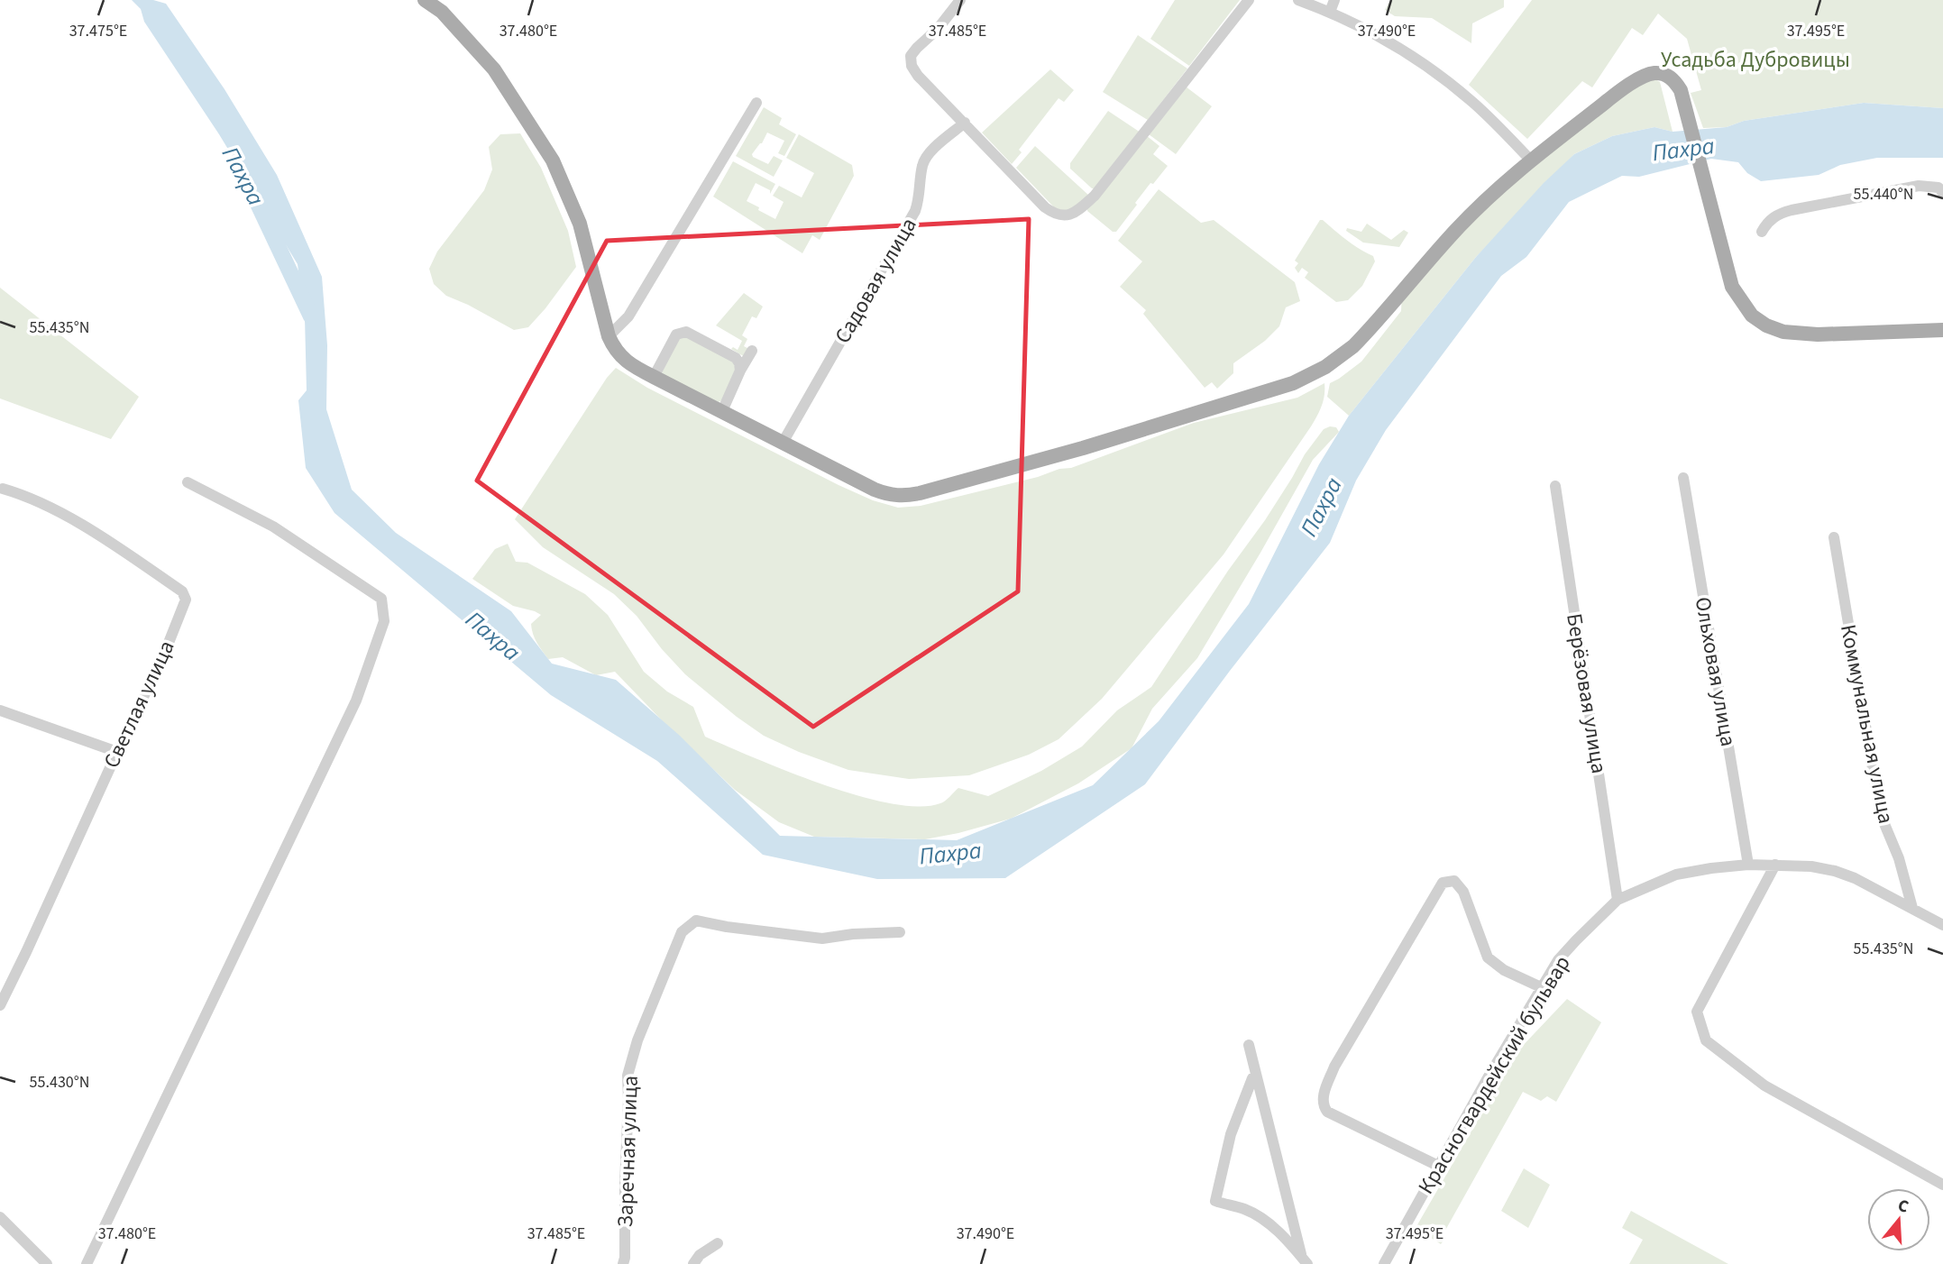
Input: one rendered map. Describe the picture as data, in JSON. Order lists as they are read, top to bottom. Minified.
{"streets":{"street":["Садовая улица","Ольховая улица","Берёзовая улица","Светлая улица","Коммунальная улица","Красногвардейский бульвар","Заречная улица"]},"crossings":[["Ольховая улица","Красногвардейский бульвар"],["Берёзовая улица","Красногвардейский бульвар"],["Коммунальная улица","Красногвардейский бульвар"]],"water":["Пахра"],"parks":["Усадьба Дубровицы"],"north":"top","coordinates":["37.475°E","37.480°E","37.485°E","37.490°E","37.495°E","55.440°N","55.435°N","55.430°N"]}
